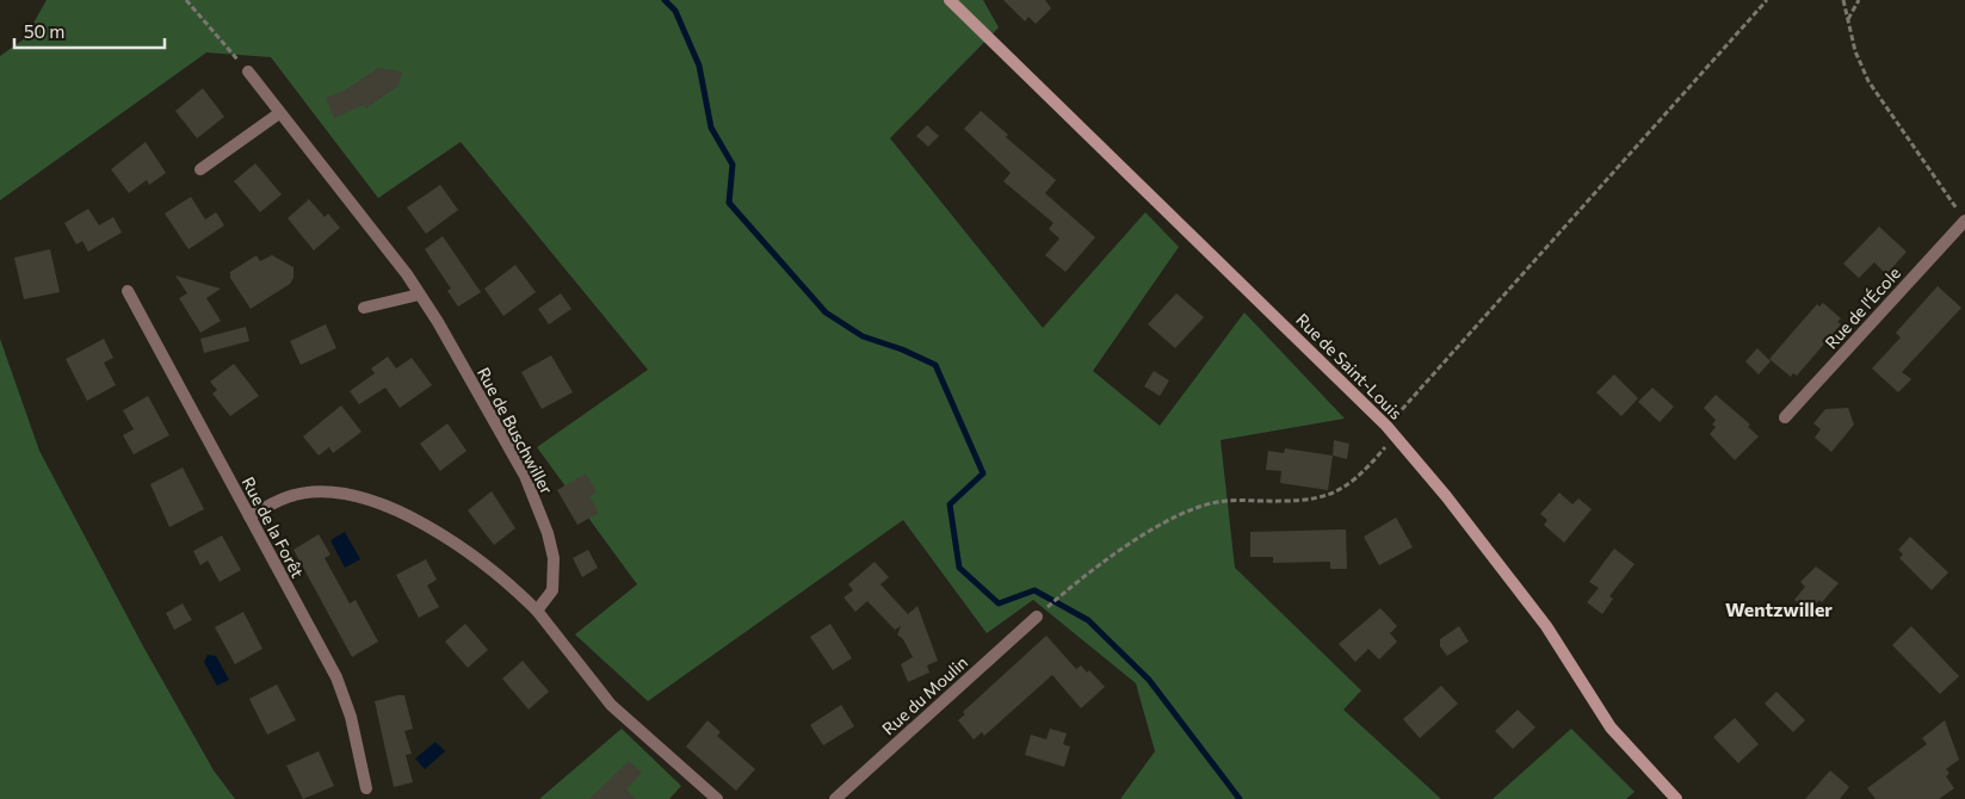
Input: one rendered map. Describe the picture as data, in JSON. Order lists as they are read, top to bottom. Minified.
{"streets":{"street":["Rue de l'École","Rue de Saint-Louis","Rue de Buschwiller","Rue de la Forêt","Rue du Moulin"]},"districts":["Wentzwiller"],"scale_bar":"50 m"}
